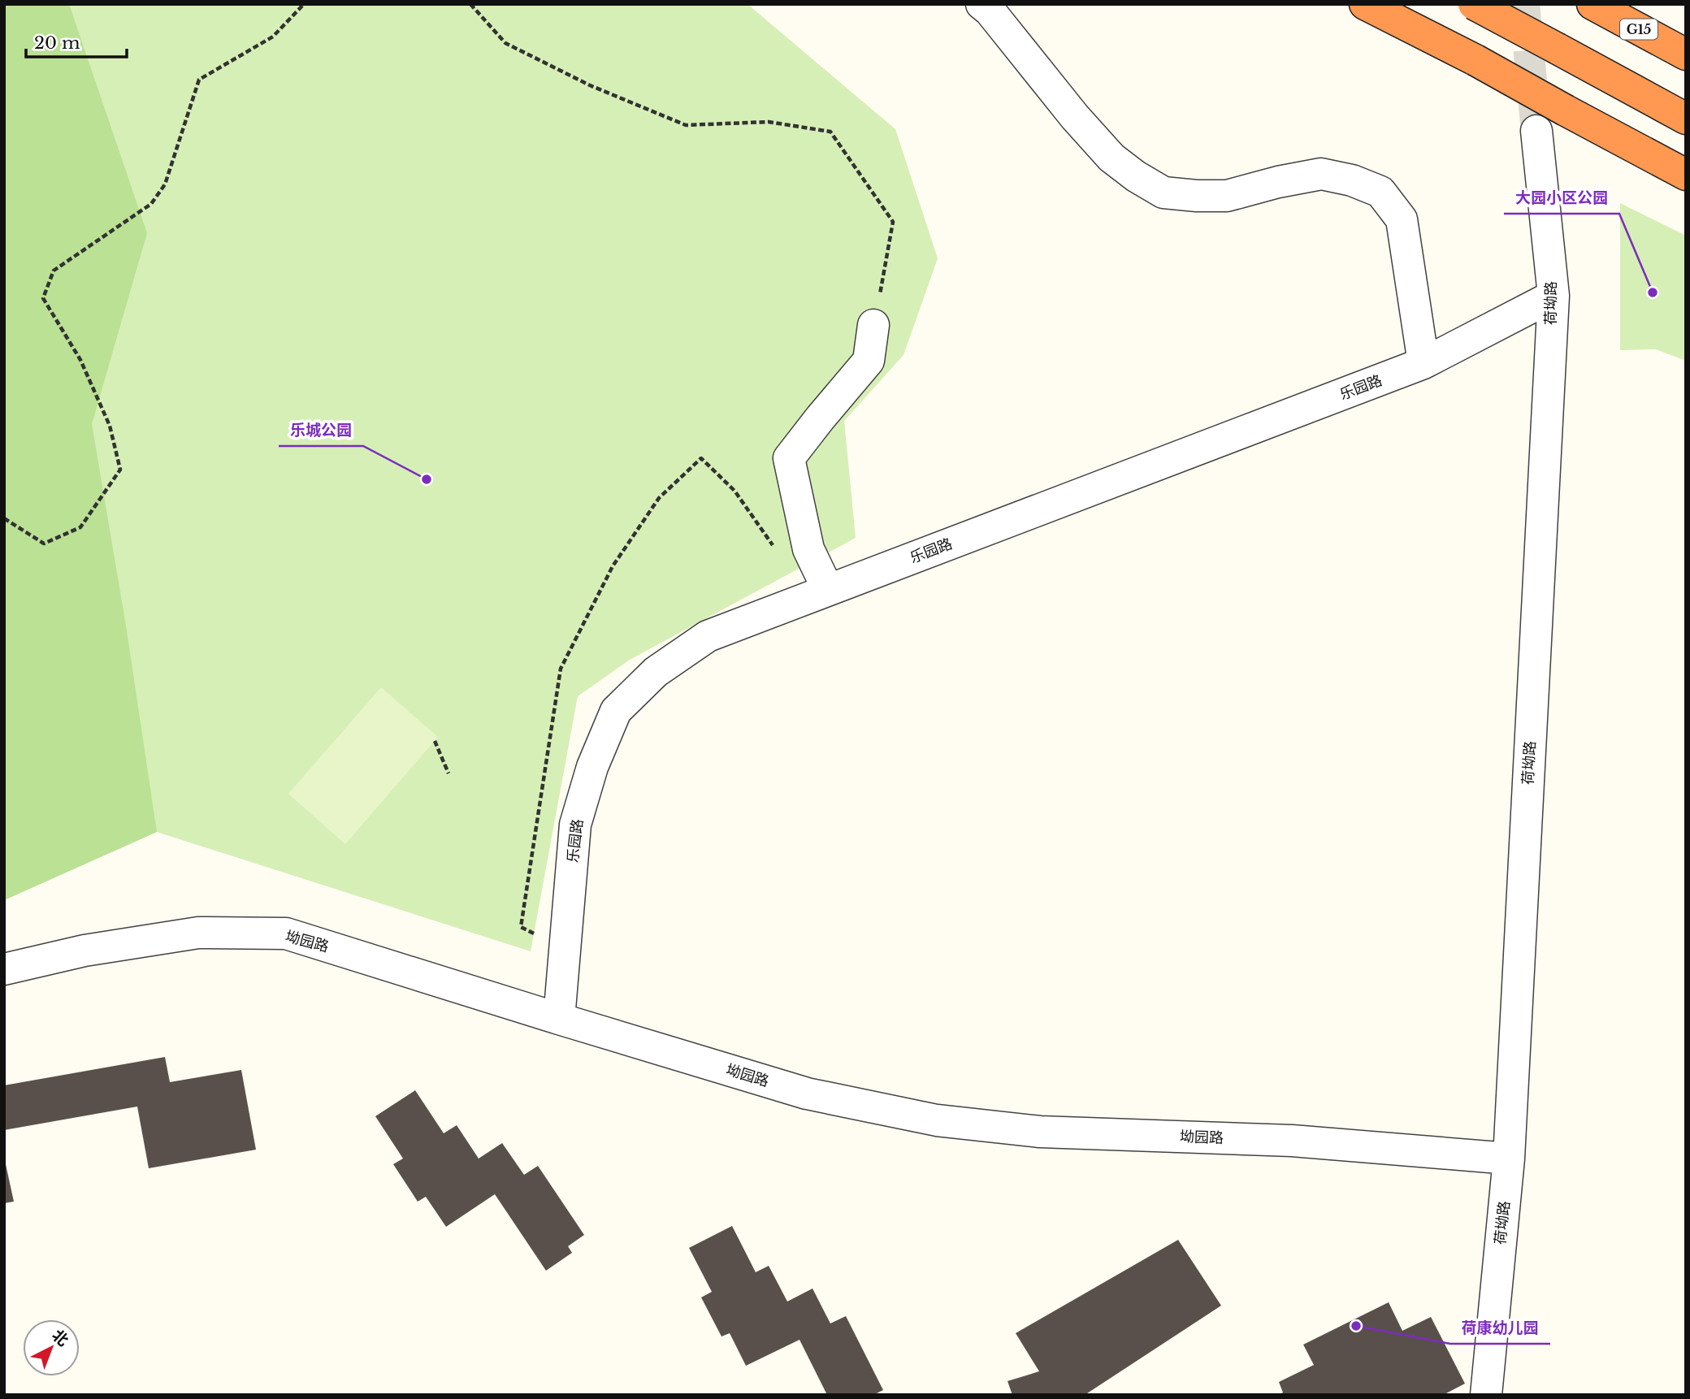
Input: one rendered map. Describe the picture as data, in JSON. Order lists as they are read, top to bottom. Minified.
{"streets":{"highway":["G15"],"street":["荷坳路","乐园路","坳园路"]},"crossings":[["荷坳路","乐园路"],["荷坳路","坳园路"],["乐园路","坳园路"]],"places":["大园小区公园","乐城公园","荷康幼儿园"],"scale_bar":"20 m","north":"top right"}
